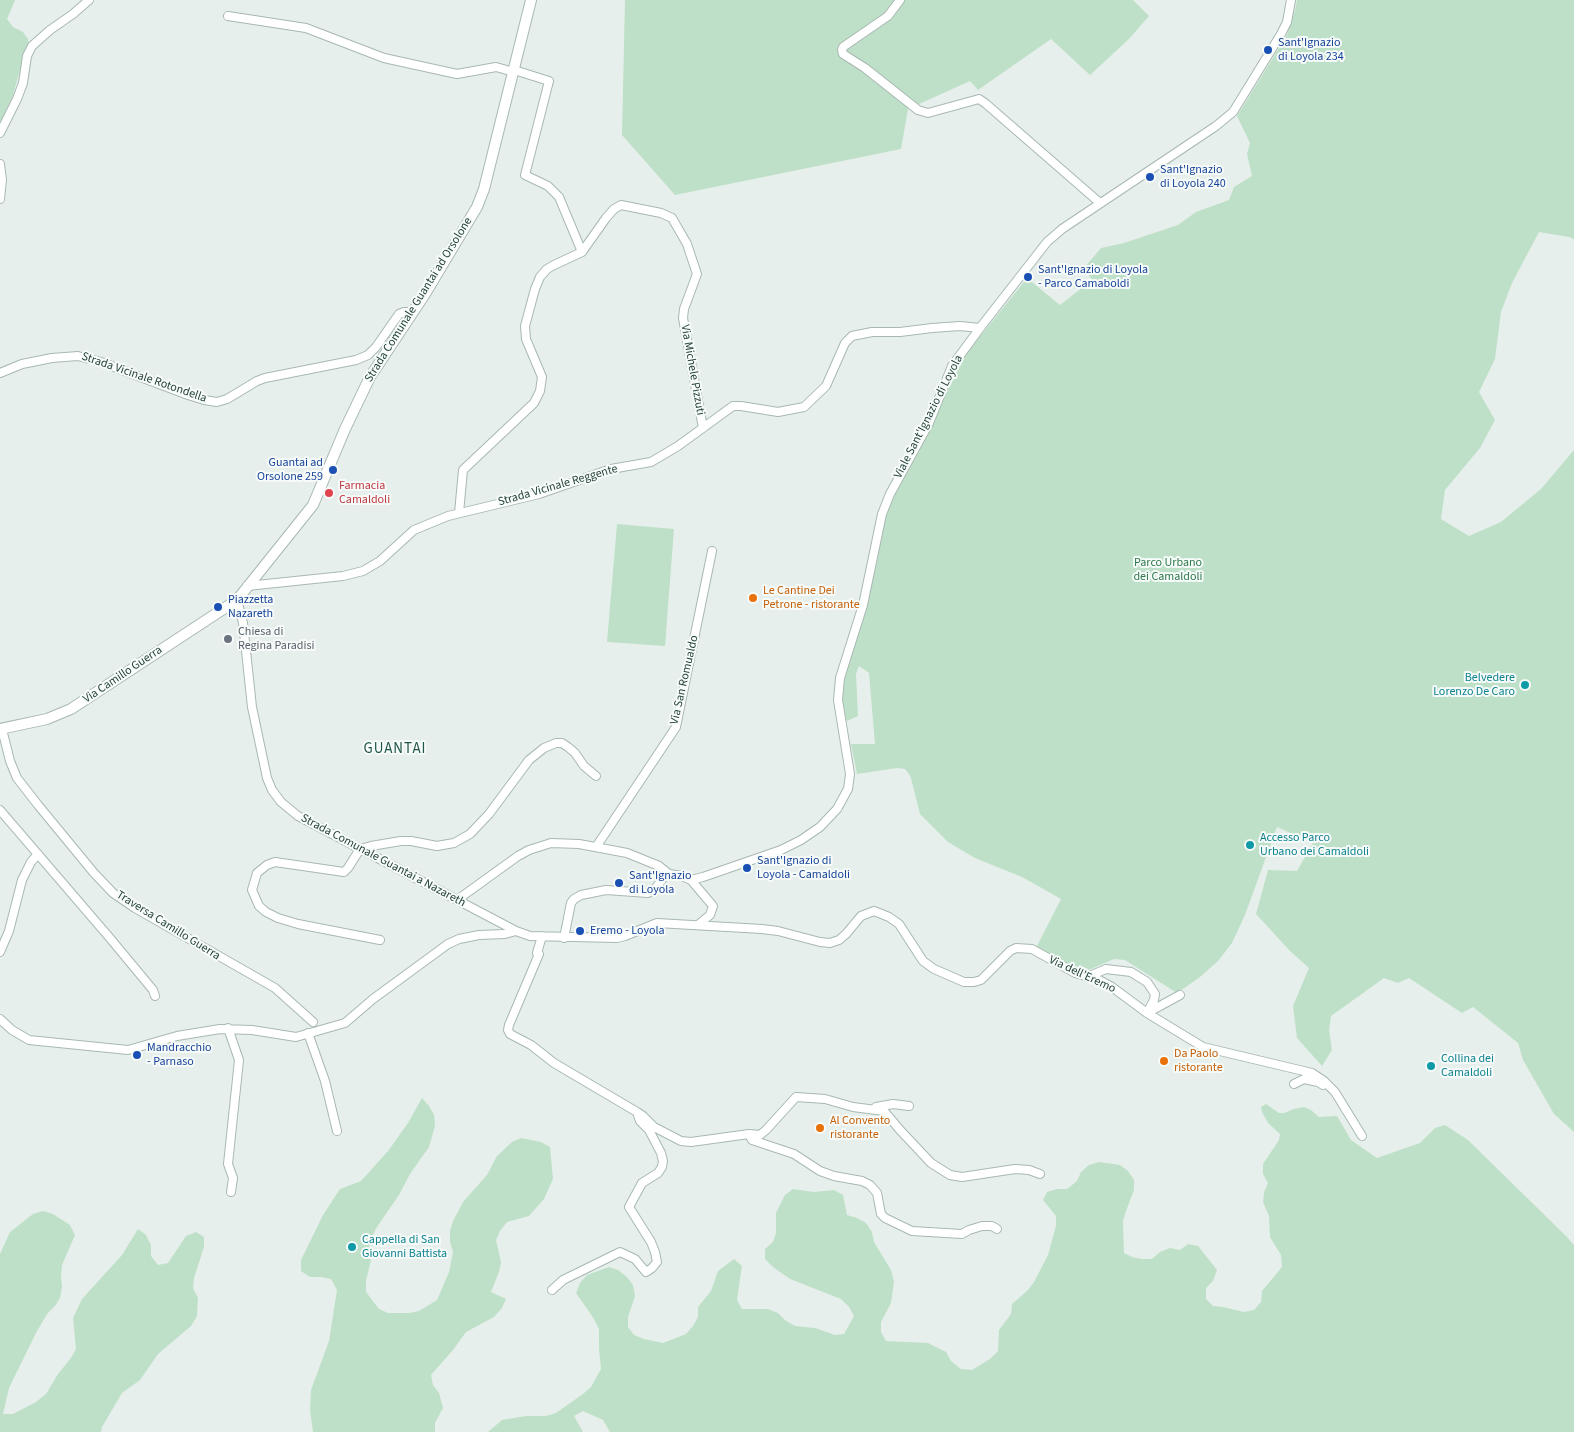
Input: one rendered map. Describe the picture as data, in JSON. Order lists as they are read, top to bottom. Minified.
{"streets":{"street":["Strada Comunale Guantai ad Orsolone","Via Michele Pizzuti","Strada Vicinale Rotondella","Viale Sant'Ignazio di Loyola","Strada Vicinale Reggente","Via Camillo Guerra","Via San Romualdo","Strada Comunale Guantai a Nazareth","Traversa Camillo Guerra","Via dell'Eremo"]},"crossings":[["Strada Comunale Guantai ad Orsolone","Strada Vicinale Rotondella"],["Strada Comunale Guantai ad Orsolone","Strada Vicinale Reggente"],["Strada Comunale Guantai ad Orsolone","Via Camillo Guerra"],["Strada Comunale Guantai ad Orsolone","Strada Comunale Guantai a Nazareth"],["Via Michele Pizzuti","Strada Vicinale Reggente"],["Viale Sant'Ignazio di Loyola","Strada Vicinale Reggente"],["Via Camillo Guerra","Strada Comunale Guantai a Nazareth"],["Via Camillo Guerra","Traversa Camillo Guerra"],["Strada Comunale Guantai a Nazareth","Via dell'Eremo"]],"districts":["GUANTAI"],"parks":["Parco Urbano dei Camaldoli"],"places":["Sant'Ignazio di Loyola 234","Sant'Ignazio di Loyola 240","Sant'Ignazio di Loyola - Parco Camaboldi","Guantai ad Orsolone 259","Farmacia Camaldoli","Le Cantine Dei Petrone - ristorante","Piazzetta Nazareth","Chiesa di Regina Paradisi","Belvedere Lorenzo De Caro","Accesso Parco Urbano dei Camaldoli","Sant'Ignazio di Loyola - Camaldoli","Sant'Ignazio di Loyola","Eremo - Loyola","Mandracchio - Parnaso","Da Paolo ristorante","Collina dei Camaldoli","Al Convento ristorante","Cappella di San Giovanni Battista"]}
